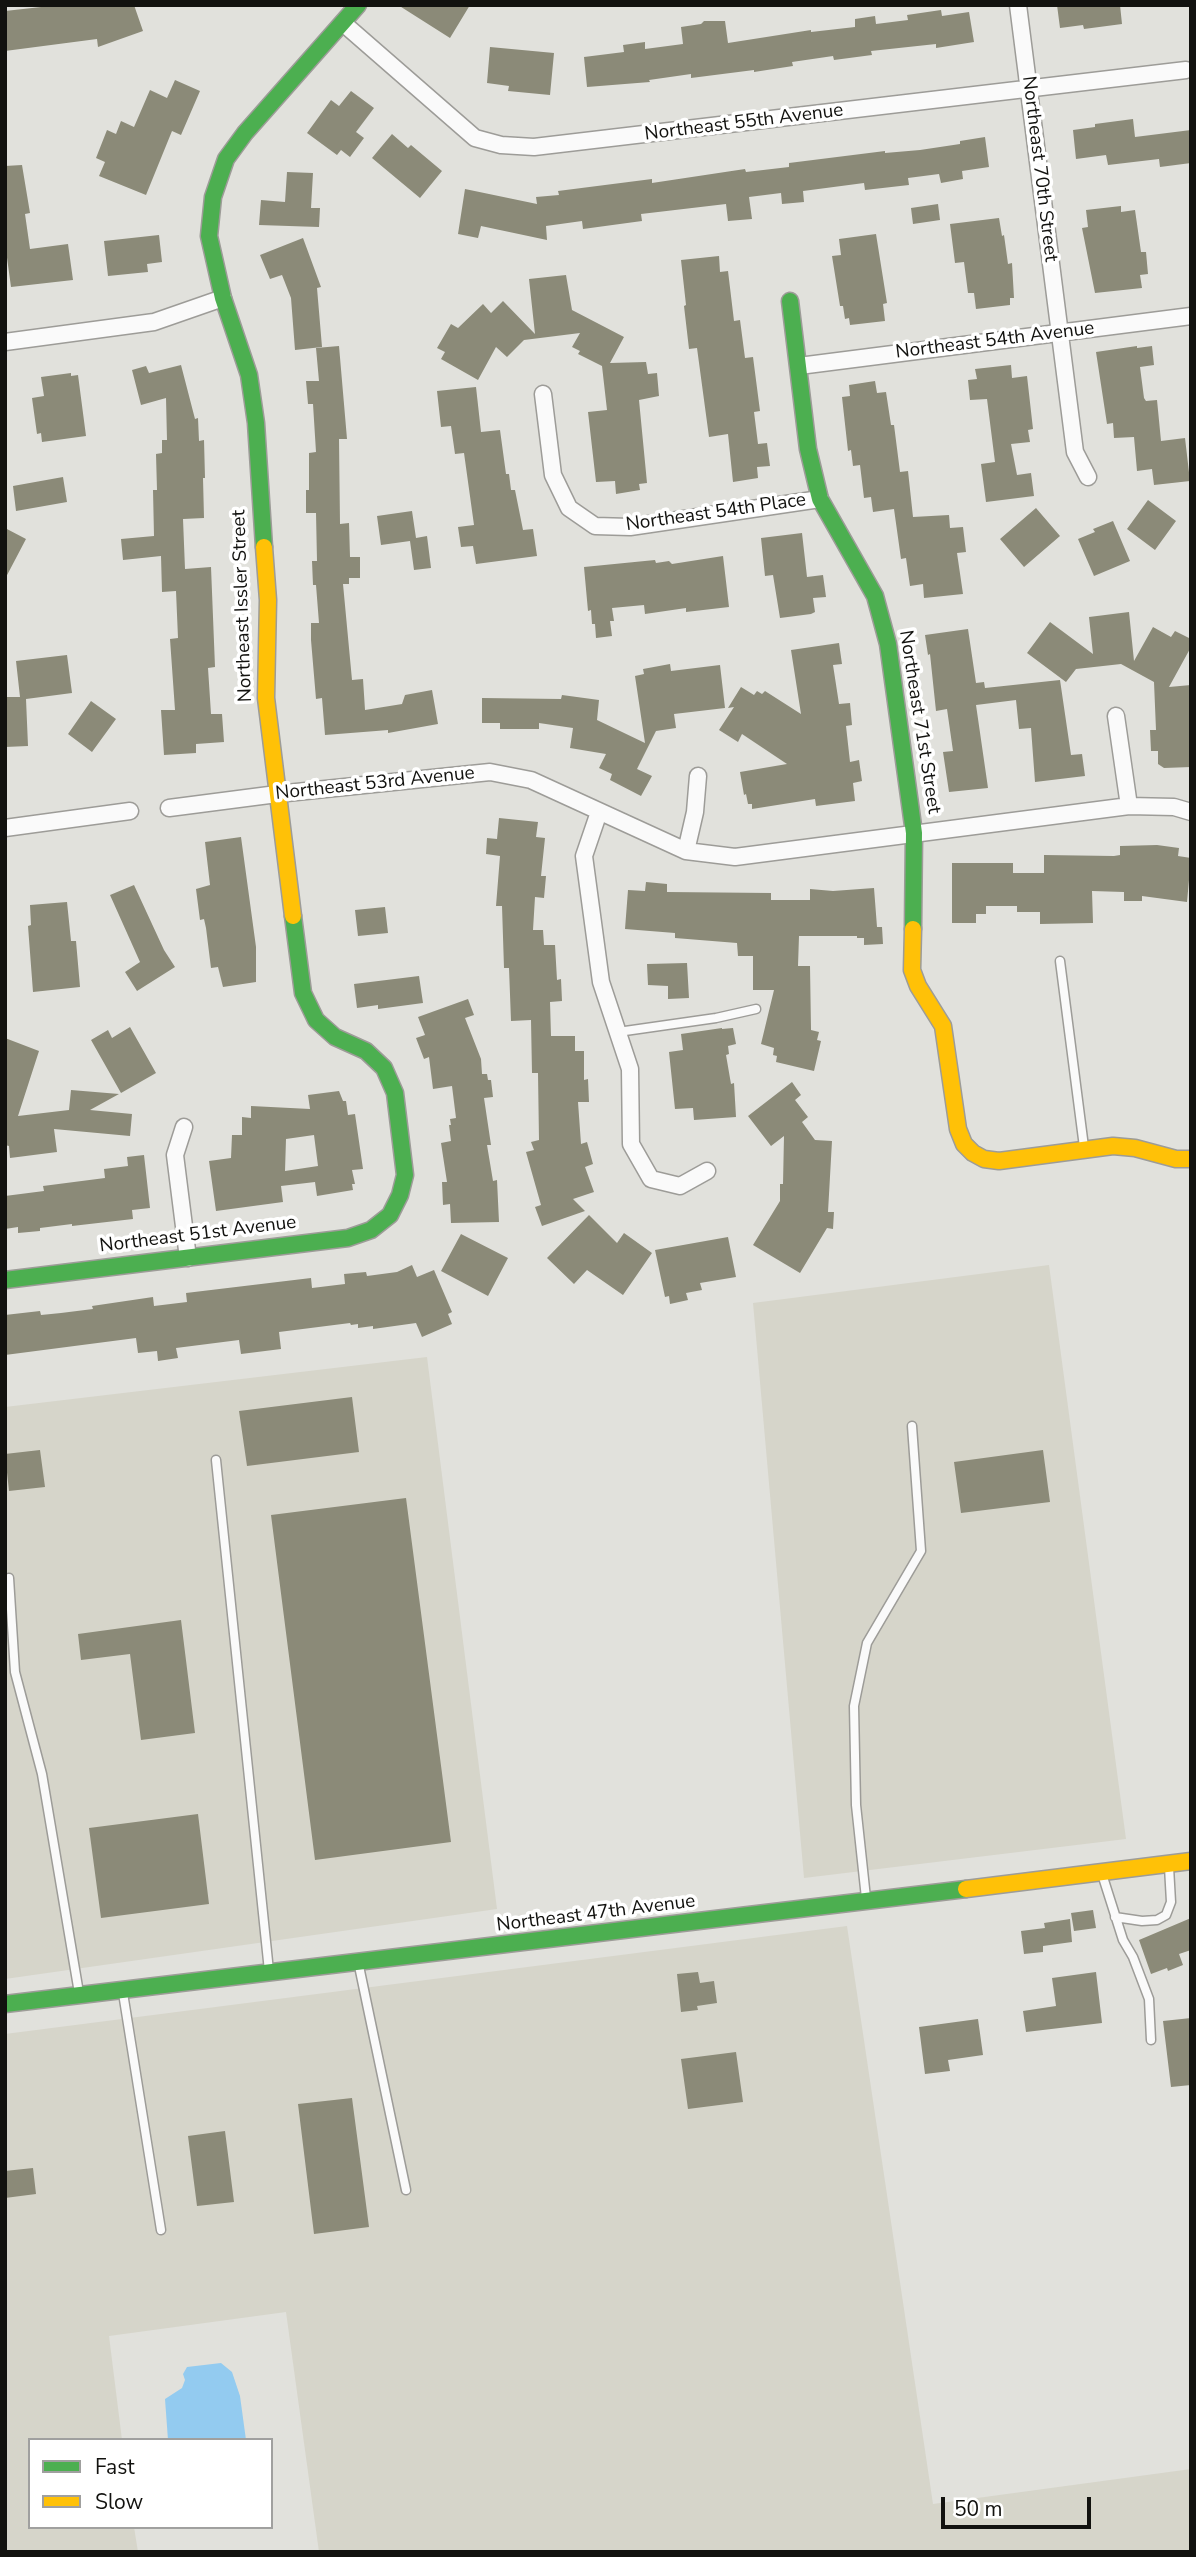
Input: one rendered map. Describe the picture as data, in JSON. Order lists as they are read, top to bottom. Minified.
{"streets":{"street":["Northeast 55th Avenue","Northeast 70th Street","Northeast 54th Avenue","Northeast 54th Place","Northeast Issler Street","Northeast 71st Street","Northeast 53rd Avenue","Northeast 51st Avenue","Northeast 47th Avenue"]},"crossings":[["Northeast 55th Avenue","Northeast 70th Street"],["Northeast 55th Avenue","Northeast Issler Street"],["Northeast 70th Street","Northeast 54th Avenue"],["Northeast 54th Avenue","Northeast 71st Street"],["Northeast 54th Place","Northeast 71st Street"],["Northeast Issler Street","Northeast 53rd Avenue"],["Northeast Issler Street","Northeast 51st Avenue"],["Northeast 71st Street","Northeast 53rd Avenue"]],"legend":["Fast","Slow"],"scale_bar":"50 m"}
